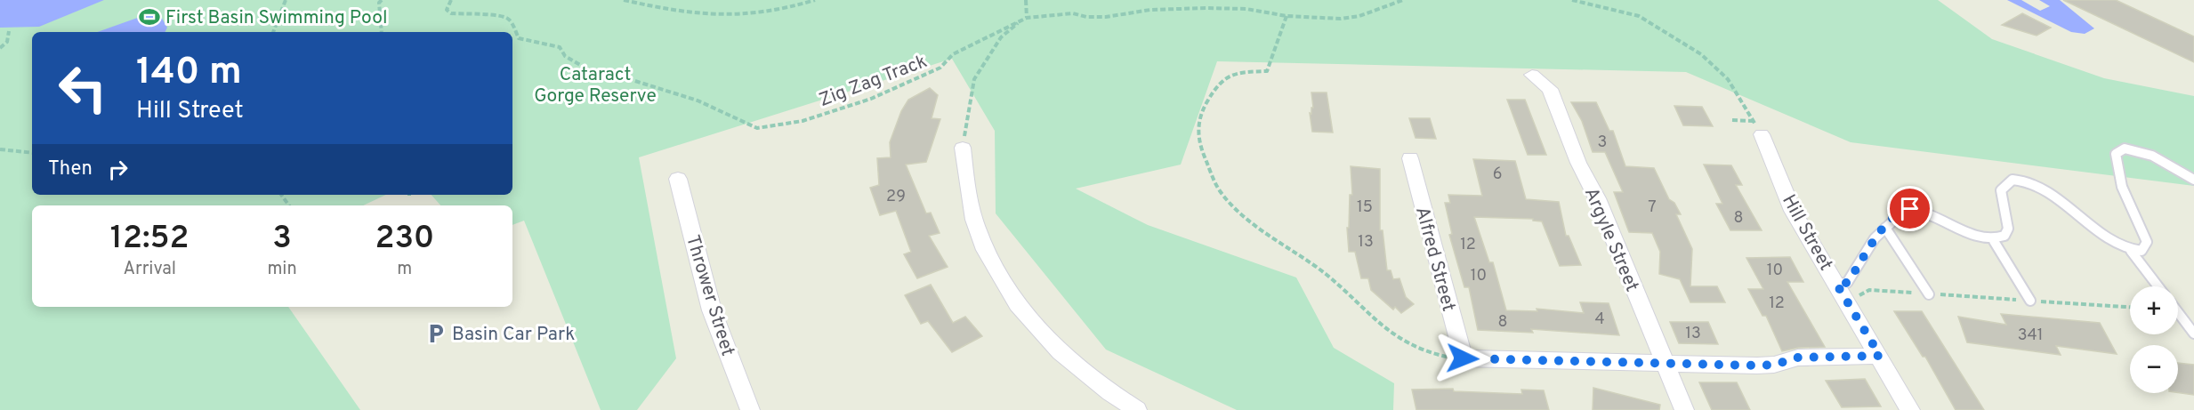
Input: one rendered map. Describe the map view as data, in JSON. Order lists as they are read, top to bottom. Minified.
{"streets":{"street":["Hill Street","Argyle Street","Alfred Street","Thrower Street"],"path":["Zig Zag Track"]},"parks":["Cataract Gorge Reserve"],"places":{"sports":["First Basin Swimming Pool"],"parking":["Basin Car Park"]},"house_numbers":["3","6","29","15","7","8","13","12","10","10","12","4","8","13","341"],"page":{"turn":["140 m","Hill Street"],"then":"Then","eta":["12:52","Arrival","3","min","230","m"],"map_buttons":["+","−"]}}
